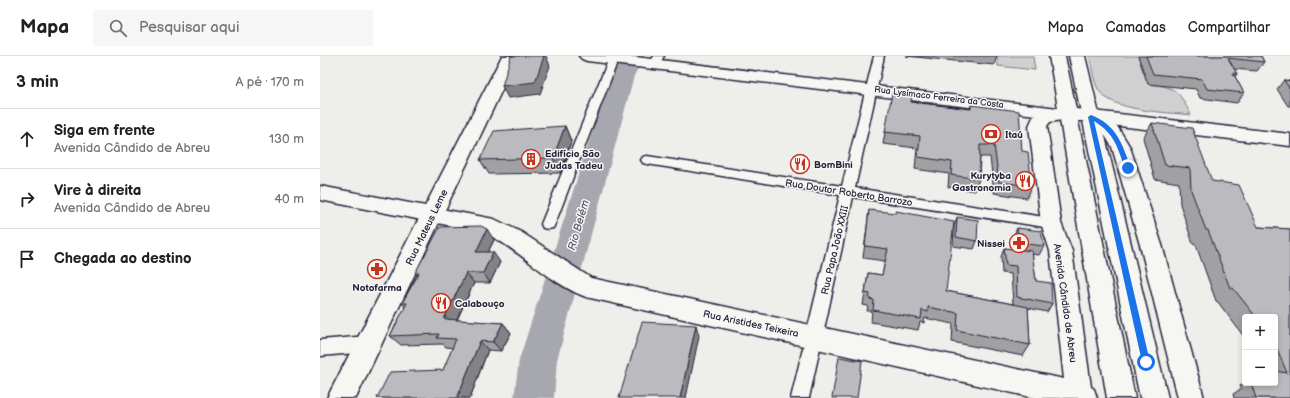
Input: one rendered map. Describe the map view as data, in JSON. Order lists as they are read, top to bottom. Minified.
{"streets":{"main road":["Rua Lysímaco Ferreira da Costa","Rua Mateus Leme","Avenida Cândido de Abreu","Rua Aristides Teixeira"],"street":["Rua Doutor Roberto Barrozo","Rua Papa João XXIII"]},"crossings":[["Rua Lysímaco Ferreira da Costa","Rua Papa João XXIII"],["Rua Lysímaco Ferreira da Costa","Avenida Cândido de Abreu"],["Rua Doutor Roberto Barrozo","Rua Papa João XXIII"],["Rua Doutor Roberto Barrozo","Avenida Cândido de Abreu"],["Rua Mateus Leme","Rua Aristides Teixeira"],["Rua Papa João XXIII","Rua Aristides Teixeira"],["Avenida Cândido de Abreu","Rua Aristides Teixeira"]],"water":["Rio Belém"],"places":{"bank":["Itaú"],"building":["Edifício São Judas Tadeu"],"restaurant":["BomBini","Kurytyba Gastronomia","Calabouço"],"pharmacy":["Nissei","Notofarma"]},"page":{"header":"Mapa","search":"Pesquisar aqui","nav":["Mapa","Camadas","Compartilhar"],"heading":["3 min","A pé · 170 m"],"list":[["Siga em frente","Avenida Cândido de Abreu","130 m"],["Vire à direita","Avenida Cândido de Abreu","40 m"],"Chegada ao destino"],"map_buttons":["+","−"]}}
